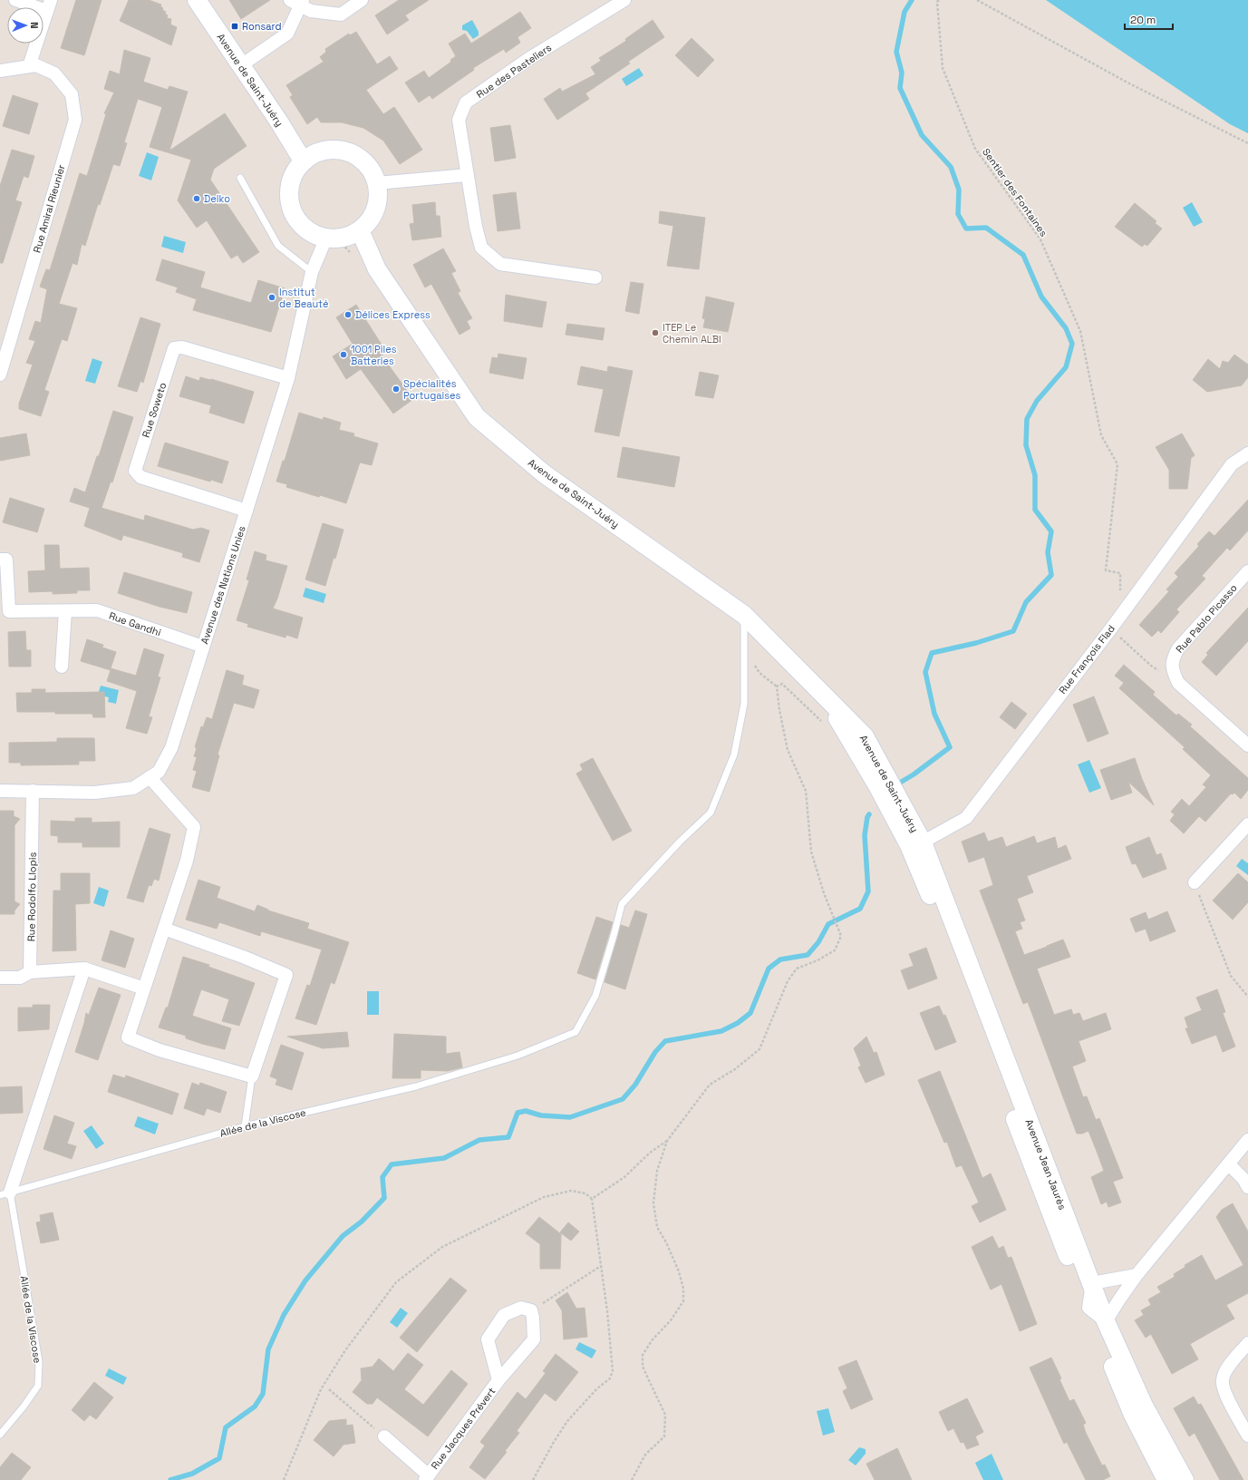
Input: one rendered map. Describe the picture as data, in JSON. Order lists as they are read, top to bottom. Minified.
{"streets":{"main road":["Avenue de Saint-Juéry","Avenue Jean Jaurès"],"street":["Rue des Pasteliers","Rue Amiral Rieunier","Rue Soweto","Avenue des Nations Unies","Rue Pablo Picasso","Rue Gandhi","Rue François Flad","Rue Rodolfo Llopis","Rue Jacques Prévert"],"lane":["Allée de la Viscose"],"path":["Sentier des Fontaines"]},"crossings":[["Avenue de Saint-Juéry","Avenue des Nations Unies"],["Avenue de Saint-Juéry","Rue François Flad"],["Avenue de Saint-Juéry","Allée de la Viscose"],["Avenue de Saint-Juéry","Avenue Jean Jaurès"],["Rue Soweto","Avenue des Nations Unies"],["Avenue des Nations Unies","Rue Gandhi"],["Avenue des Nations Unies","Rue Rodolfo Llopis"],["Rue François Flad","Avenue Jean Jaurès"]],"places":{"transit":["Ronsard"],"other":["Delko","Institut de Beauté","Délices Express","ITEP Le Chemin ALBI","1001 Piles Batteries","Spécialités Portugaises"]},"scale_bar":"20 m","north":"right"}
